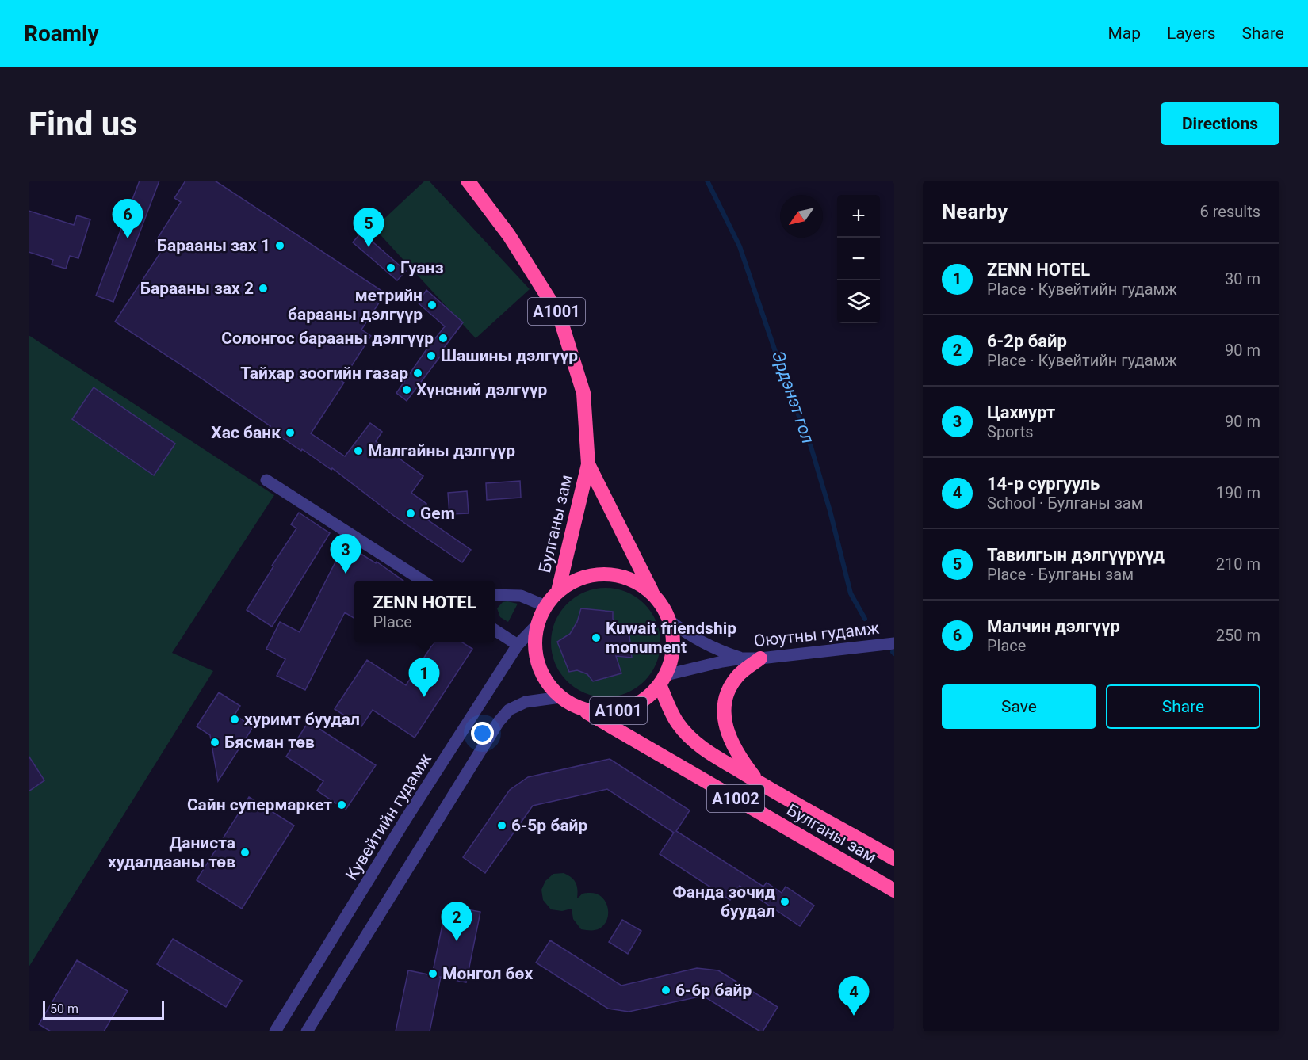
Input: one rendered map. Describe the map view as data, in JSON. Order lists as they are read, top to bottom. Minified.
{"streets":{"highway":["A1001","Булганы зам","A1002"],"street":["Оюутны гудамж","Кувейтийн гудамж"]},"crossings":[["A1001","Булганы зам"],["A1001","Кувейтийн гудамж"],["Булганы зам","Кувейтийн гудамж"]],"water":["Эрдэнэт гол"],"places":["Барааны зах 1","Гуанз","Барааны зах 2","метрийн барааны дэлгүүр","Солонгос барааны дэлгүүр","Шашины дэлгүүр","Тайхар зоогийн газар","Хүнсний дэлгүүр","Хас банк","Малгайны дэлгүүр","Gem","Kuwait friendship monument","хуримт буудал","Бясман төв","Сайн супермаркет","6-5р байр","Даниста худалдааны төв","Фанда зочид буудал","Монгол бөх","6-6р байр"],"scale_bar":"50 m","north":"bottom left","page":{"header":"Roamly","nav":["Map","Layers","Share"],"buttons":["Directions",["Save","Share"]],"title":"Find us","heading":["Nearby","6 results"],"map_buttons":["+","−"],"pins":["6","5","3","1","2","4"],"list":[{"mark":"1","name":"ZENN HOTEL","note":"Place · Кувейтийн гудамж","value":"30 m"},{"mark":"2","name":"6-2р байр","note":"Place · Кувейтийн гудамж","value":"90 m"},{"mark":"3","name":"Цахиурт","note":"Sports","value":"90 m"},{"mark":"4","name":"14-р сургууль","note":"School · Булганы зам","value":"190 m"},{"mark":"5","name":"Тавилгын дэлгүүрүүд","note":"Place · Булганы зам","value":"210 m"},{"mark":"6","name":"Малчин дэлгүүр","note":"Place","value":"250 m"}],"popup":["ZENN HOTEL","Place"],"scale":"50 m"}}
